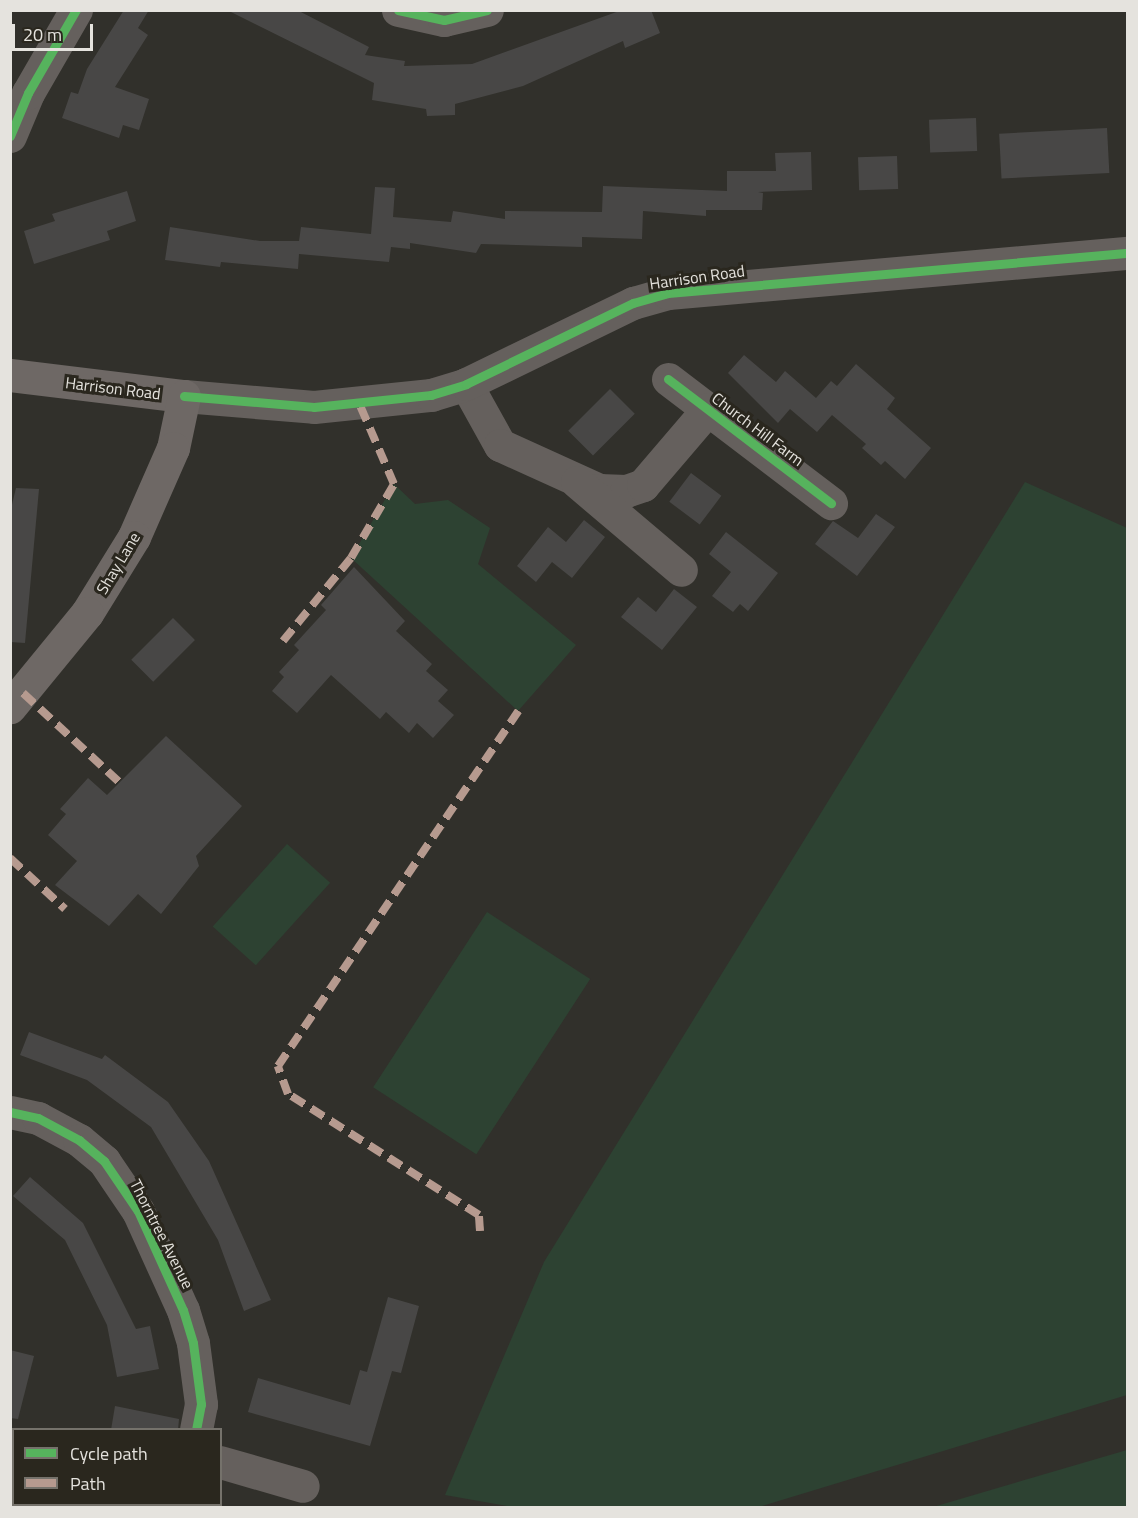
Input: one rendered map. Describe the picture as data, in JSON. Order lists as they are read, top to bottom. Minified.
{"streets":{"main road":["Harrison Road","Shay Lane"],"street":["Church Hill Farm","Thorntree Avenue"]},"crossings":[["Harrison Road","Church Hill Farm"],["Harrison Road","Shay Lane"]],"legend":["Cycle path","Path"],"scale_bar":"20 m"}
